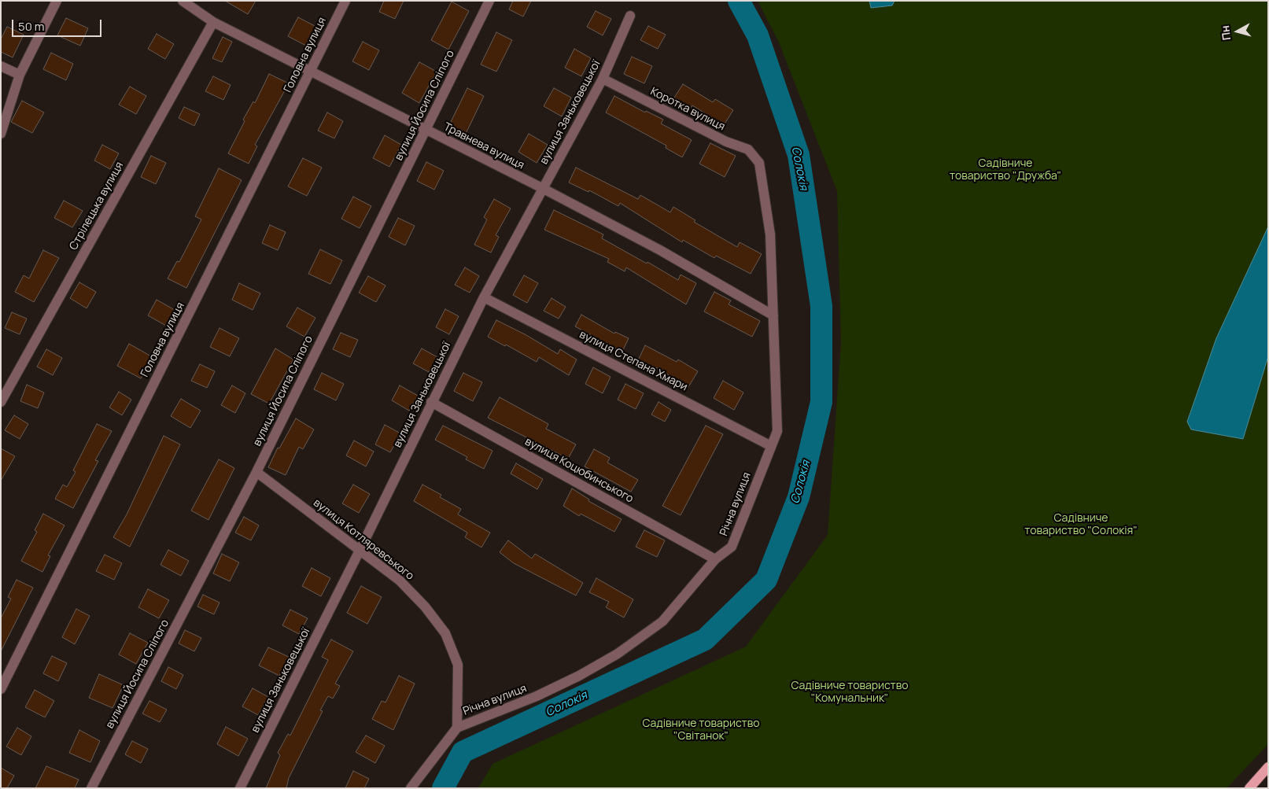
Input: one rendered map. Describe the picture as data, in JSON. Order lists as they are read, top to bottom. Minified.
{"streets":{"street":["Головна вулиця","вулиця Йосипа Сліпого","Коротка вулиця","вулиця Заньковецької","Травнева вулиця","Стрілецька вулиця","вулиця Степана Хмари","вулиця Коцюбинського","Річна вулиця","вулиця Котляревського"]},"crossings":[["Головна вулиця","Травнева вулиця"],["вулиця Йосипа Сліпого","Травнева вулиця"],["вулиця Йосипа Сліпого","вулиця Котляревського"],["Коротка вулиця","вулиця Заньковецької"],["Коротка вулиця","Річна вулиця"],["вулиця Заньковецької","Травнева вулиця"],["вулиця Заньковецької","вулиця Степана Хмари"],["вулиця Заньковецької","вулиця Коцюбинського"],["вулиця Заньковецької","вулиця Котляревського"],["Травнева вулиця","Стрілецька вулиця"],["Травнева вулиця","Річна вулиця"],["вулиця Степана Хмари","Річна вулиця"],["вулиця Коцюбинського","Річна вулиця"],["Річна вулиця","вулиця Котляревського"]],"water":["Солокія"],"parks":["Садівниче товариство \"Дружба\"","Садівниче товариство \"Солокія\"","Садівниче товариство \"Комунальник\"","Садівниче товариство \"Світанок\""],"scale_bar":"50 m","north":"left"}
